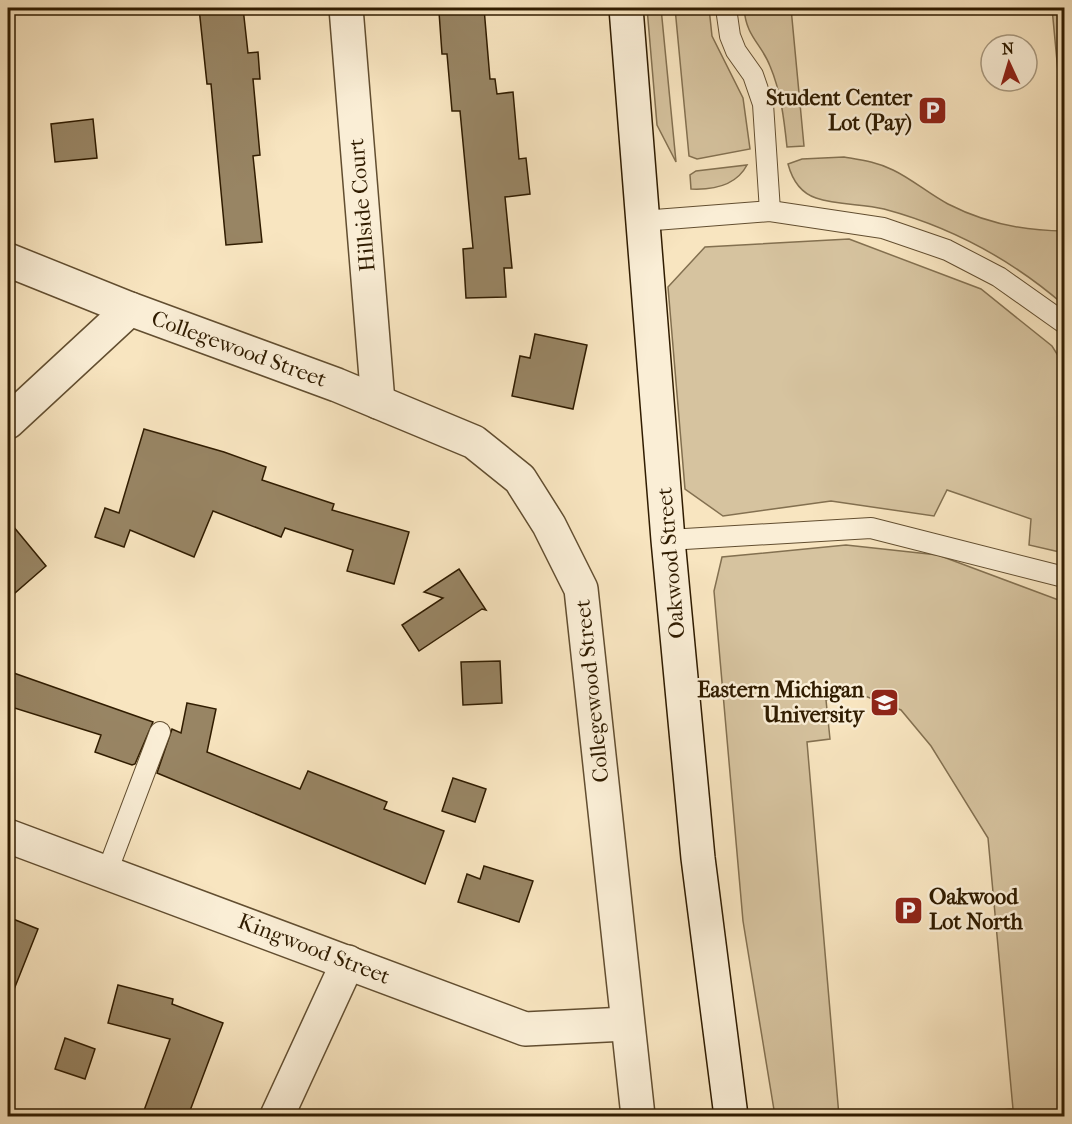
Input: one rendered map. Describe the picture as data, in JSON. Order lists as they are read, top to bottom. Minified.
{"streets":{"street":["Hillside Court","Collegewood Street","Oakwood Street","Kingwood Street"]},"crossings":[["Hillside Court","Collegewood Street"],["Collegewood Street","Kingwood Street"]],"places":{"parking":["Student Center Lot (Pay)","Oakwood Lot North"],"school or university":["Eastern Michigan University"]},"north":"top"}
